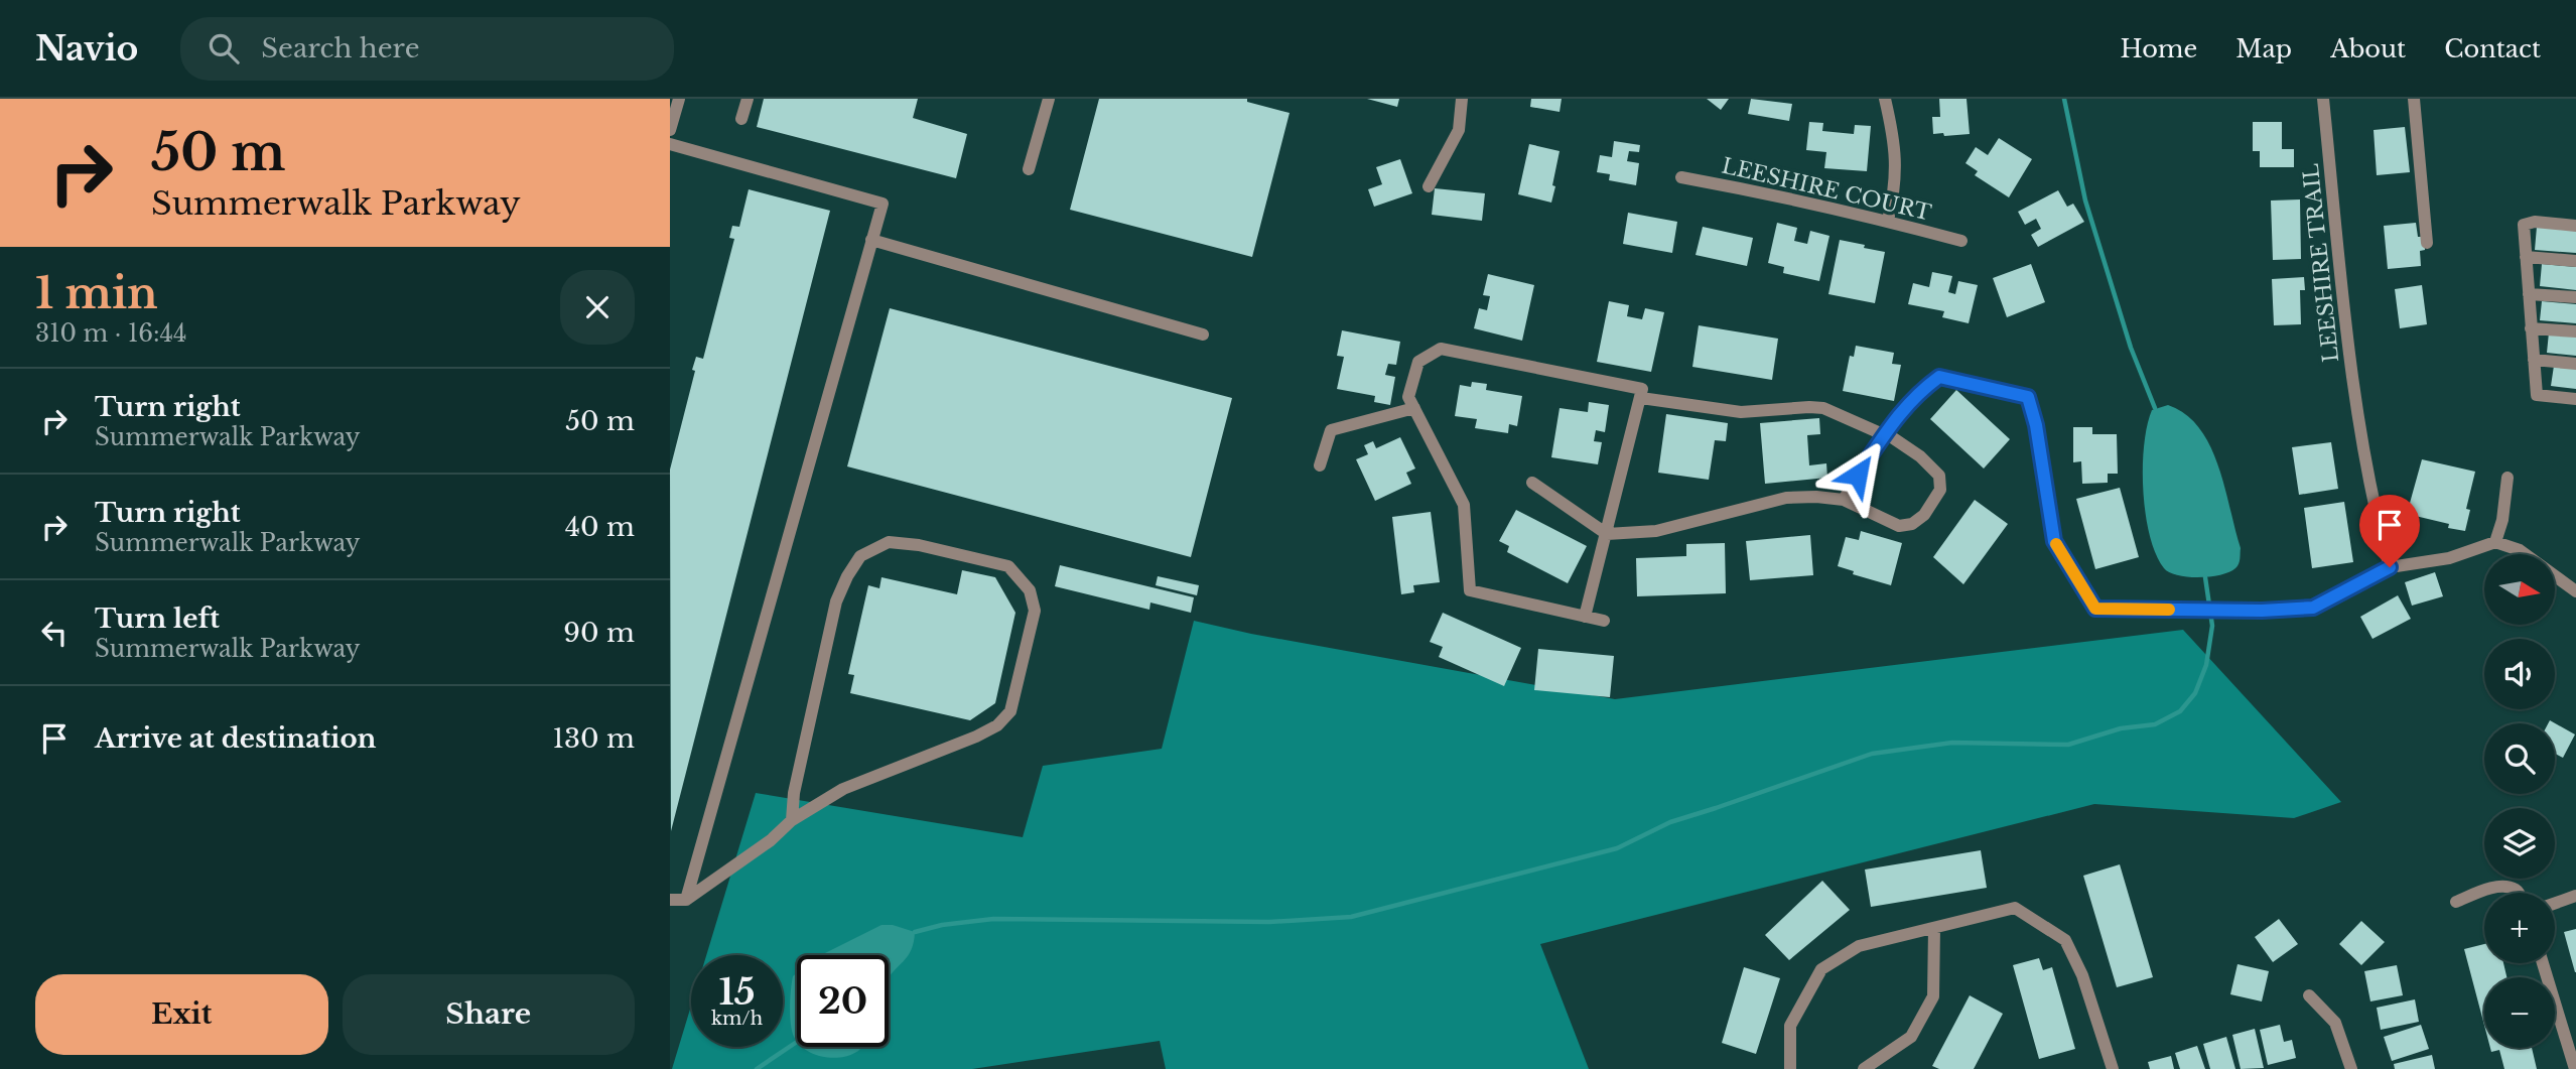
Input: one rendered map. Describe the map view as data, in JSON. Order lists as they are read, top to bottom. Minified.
{"streets":{"street":["LEESHIRE COURT","LEESHIRE TRAIL"]},"north":"right","page":{"header":"Navio","search":"Search here","nav":["Home","Map","About","Contact"],"turn":["50 m","Summerwalk Parkway"],"heading":["1 min","310 m · 16:44"],"list":[{"name":"Turn right","note":"Summerwalk Parkway","value":"50 m"},{"name":"Turn right","note":"Summerwalk Parkway","value":"40 m"},{"name":"Turn left","note":"Summerwalk Parkway","value":"90 m"},{"name":"Arrive at destination","value":"130 m"}],"map_buttons":["+","−"],"speed":"15 km/h","limit":"20","buttons":["Exit","Share"]}}
